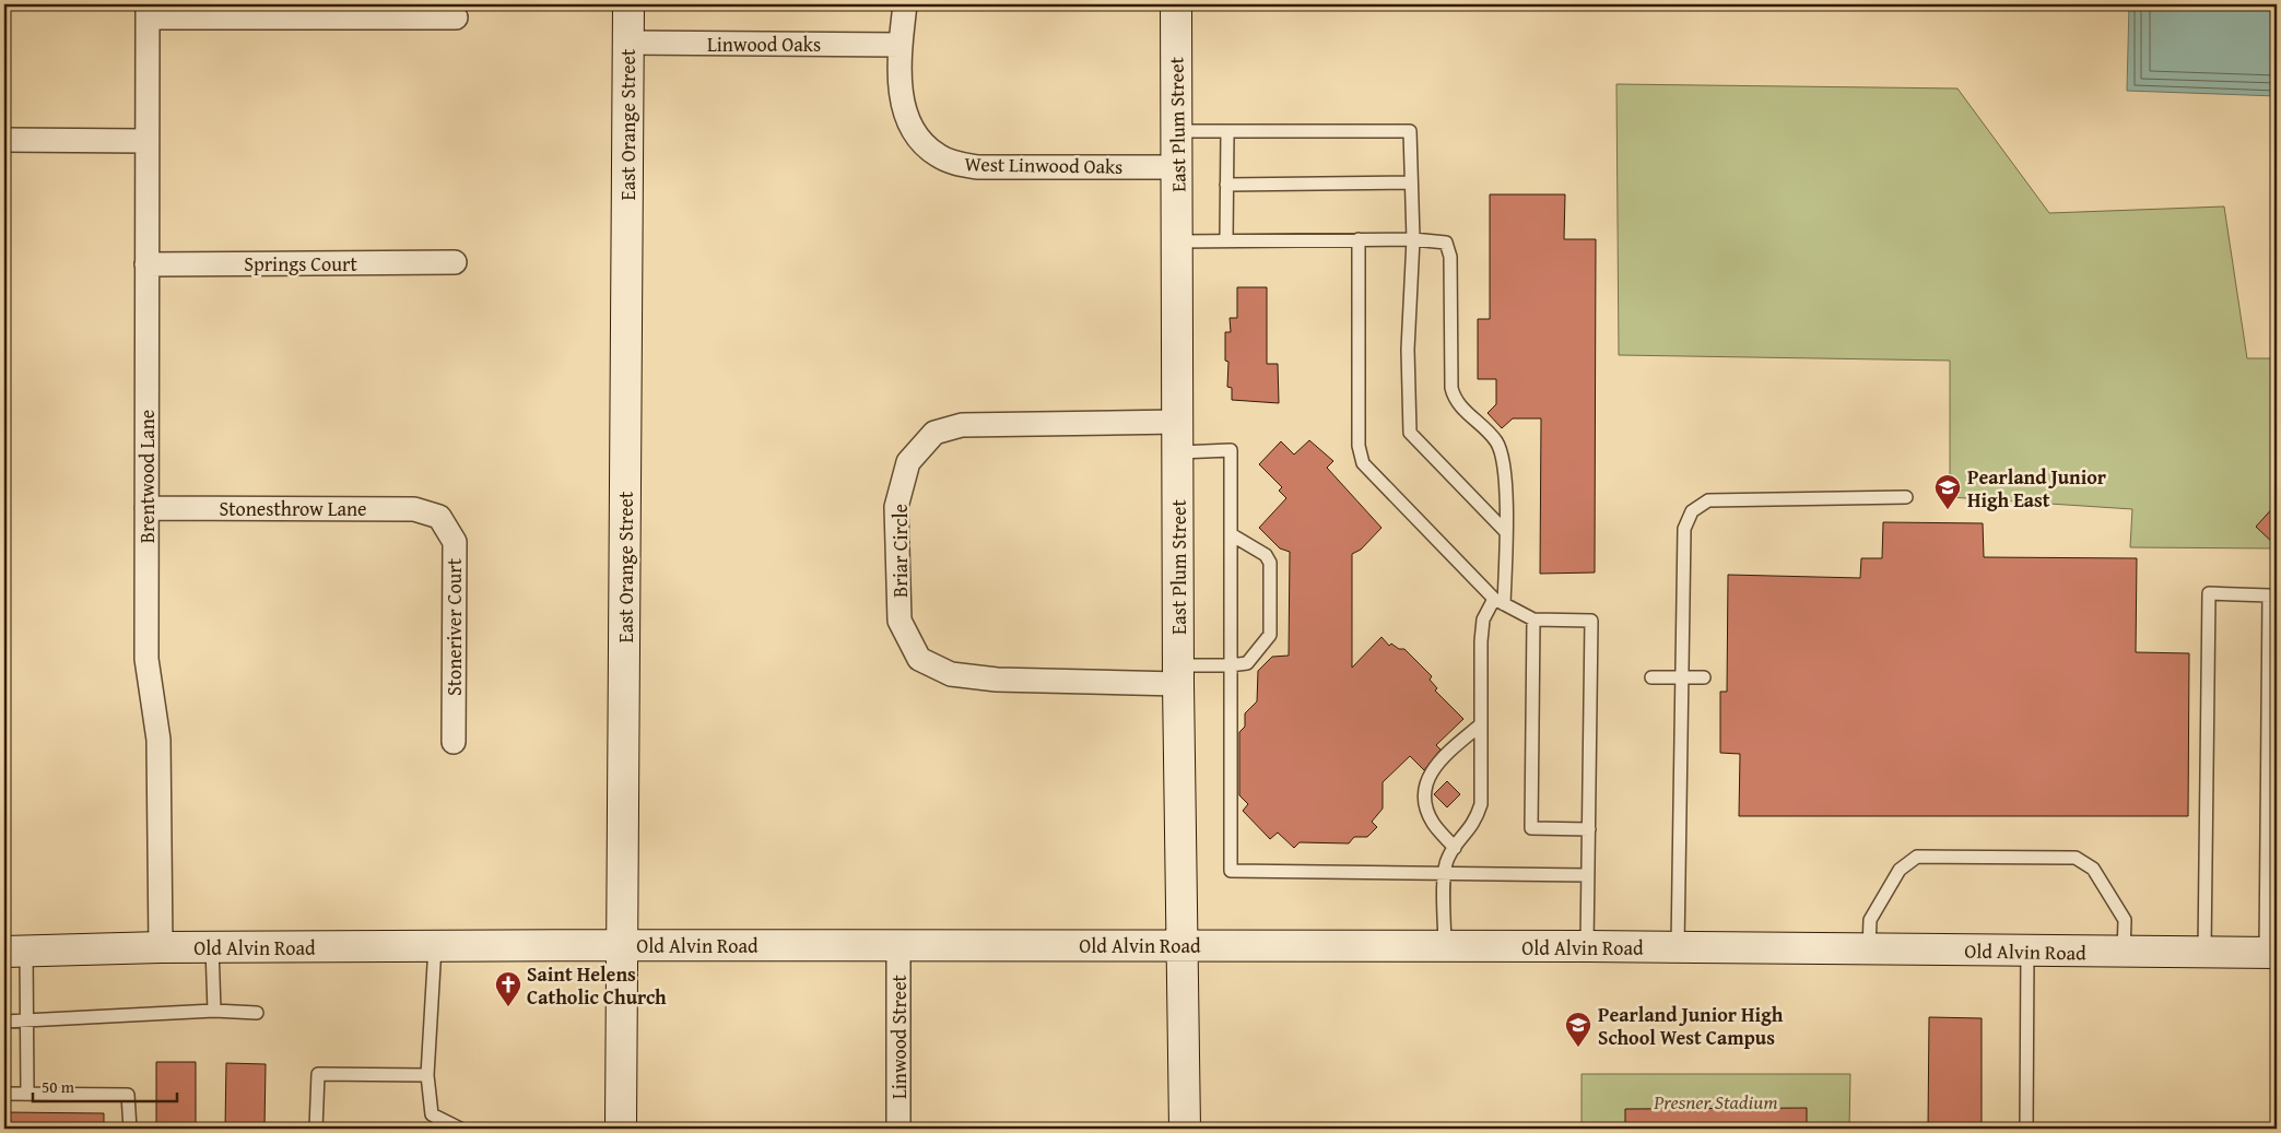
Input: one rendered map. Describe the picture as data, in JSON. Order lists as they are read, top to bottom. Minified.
{"streets":{"street":["Linwood Oaks","East Orange Street","East Plum Street","West Linwood Oaks","Springs Court","Brentwood Lane","Stonesthrow Lane","Briar Circle","Stoneriver Court","Old Alvin Road","Linwood Street"]},"crossings":[["Linwood Oaks","East Orange Street"],["Linwood Oaks","West Linwood Oaks"],["East Orange Street","Old Alvin Road"],["East Plum Street","West Linwood Oaks"],["East Plum Street","Briar Circle"],["East Plum Street","Old Alvin Road"],["Springs Court","Brentwood Lane"],["Brentwood Lane","Stonesthrow Lane"],["Brentwood Lane","Old Alvin Road"],["Stonesthrow Lane","Stoneriver Court"],["Old Alvin Road","Linwood Street"]],"parks":["Presner Stadium"],"places":{"school or university":["Pearland Junior High East","Pearland Junior High School West Campus"],"church":["Saint Helens Catholic Church"]},"scale_bar":"50 m"}
